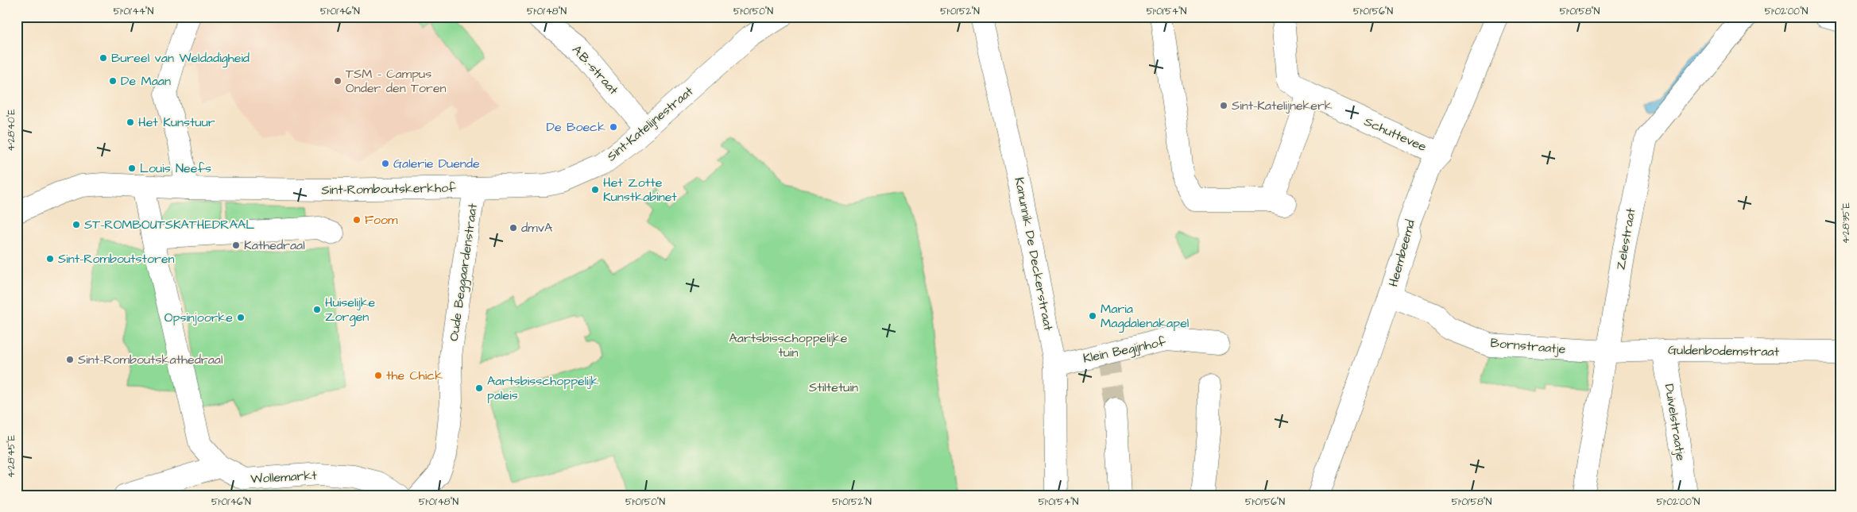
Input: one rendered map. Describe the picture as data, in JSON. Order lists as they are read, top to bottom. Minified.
{"streets":{"street":["A.B.-straat","Sint-Katelijnestraat","Schuttevee","Sint-Romboutskerkhof","Zelestraat","Heembeemd","Kanunnik De Deckerstraat","Oude Beggaardenstraat","Bornstraatje","Klein Begijnhof","Guldenbodemstraat","Duivelstraatje","Wollemarkt"]},"crossings":[["A.B.-straat","Sint-Katelijnestraat"],["Sint-Katelijnestraat","Sint-Romboutskerkhof"],["Sint-Katelijnestraat","Oude Beggaardenstraat"],["Schuttevee","Heembeemd"],["Sint-Romboutskerkhof","Oude Beggaardenstraat"],["Zelestraat","Bornstraatje"],["Zelestraat","Guldenbodemstraat"],["Heembeemd","Bornstraatje"],["Kanunnik De Deckerstraat","Klein Begijnhof"],["Bornstraatje","Guldenbodemstraat"],["Guldenbodemstraat","Duivelstraatje"]],"parks":["Aartsbisschoppelijke tuin","Stiltetuin"],"places":["Bureel van Weldadigheid","De Maan","TSM - Campus Onder den Toren","Sint-Katelijnekerk","Het Kunstuur","De Boeck","Galerie Duende","Louis Neefs","Het Zotte Kunstkabinet","Foom","ST-ROMBOUTSKATHEDRAAL","dmvA","Kathedraal","Sint-Romboutstoren","Huiselijke Zorgen","Maria Magdalenakapel","Opsinjoorke","Sint-Romboutskathedraal","the Chick","Aartsbisschoppelijk paleis"],"coordinates":["51°01'44\"N","51°01'46\"N","51°01'48\"N","51°01'50\"N","51°01'52\"N","51°01'54\"N","51°01'56\"N","51°01'58\"N","51°02'00\"N","4°28'40\"E","4°28'35\"E","4°28'45\"E"]}
